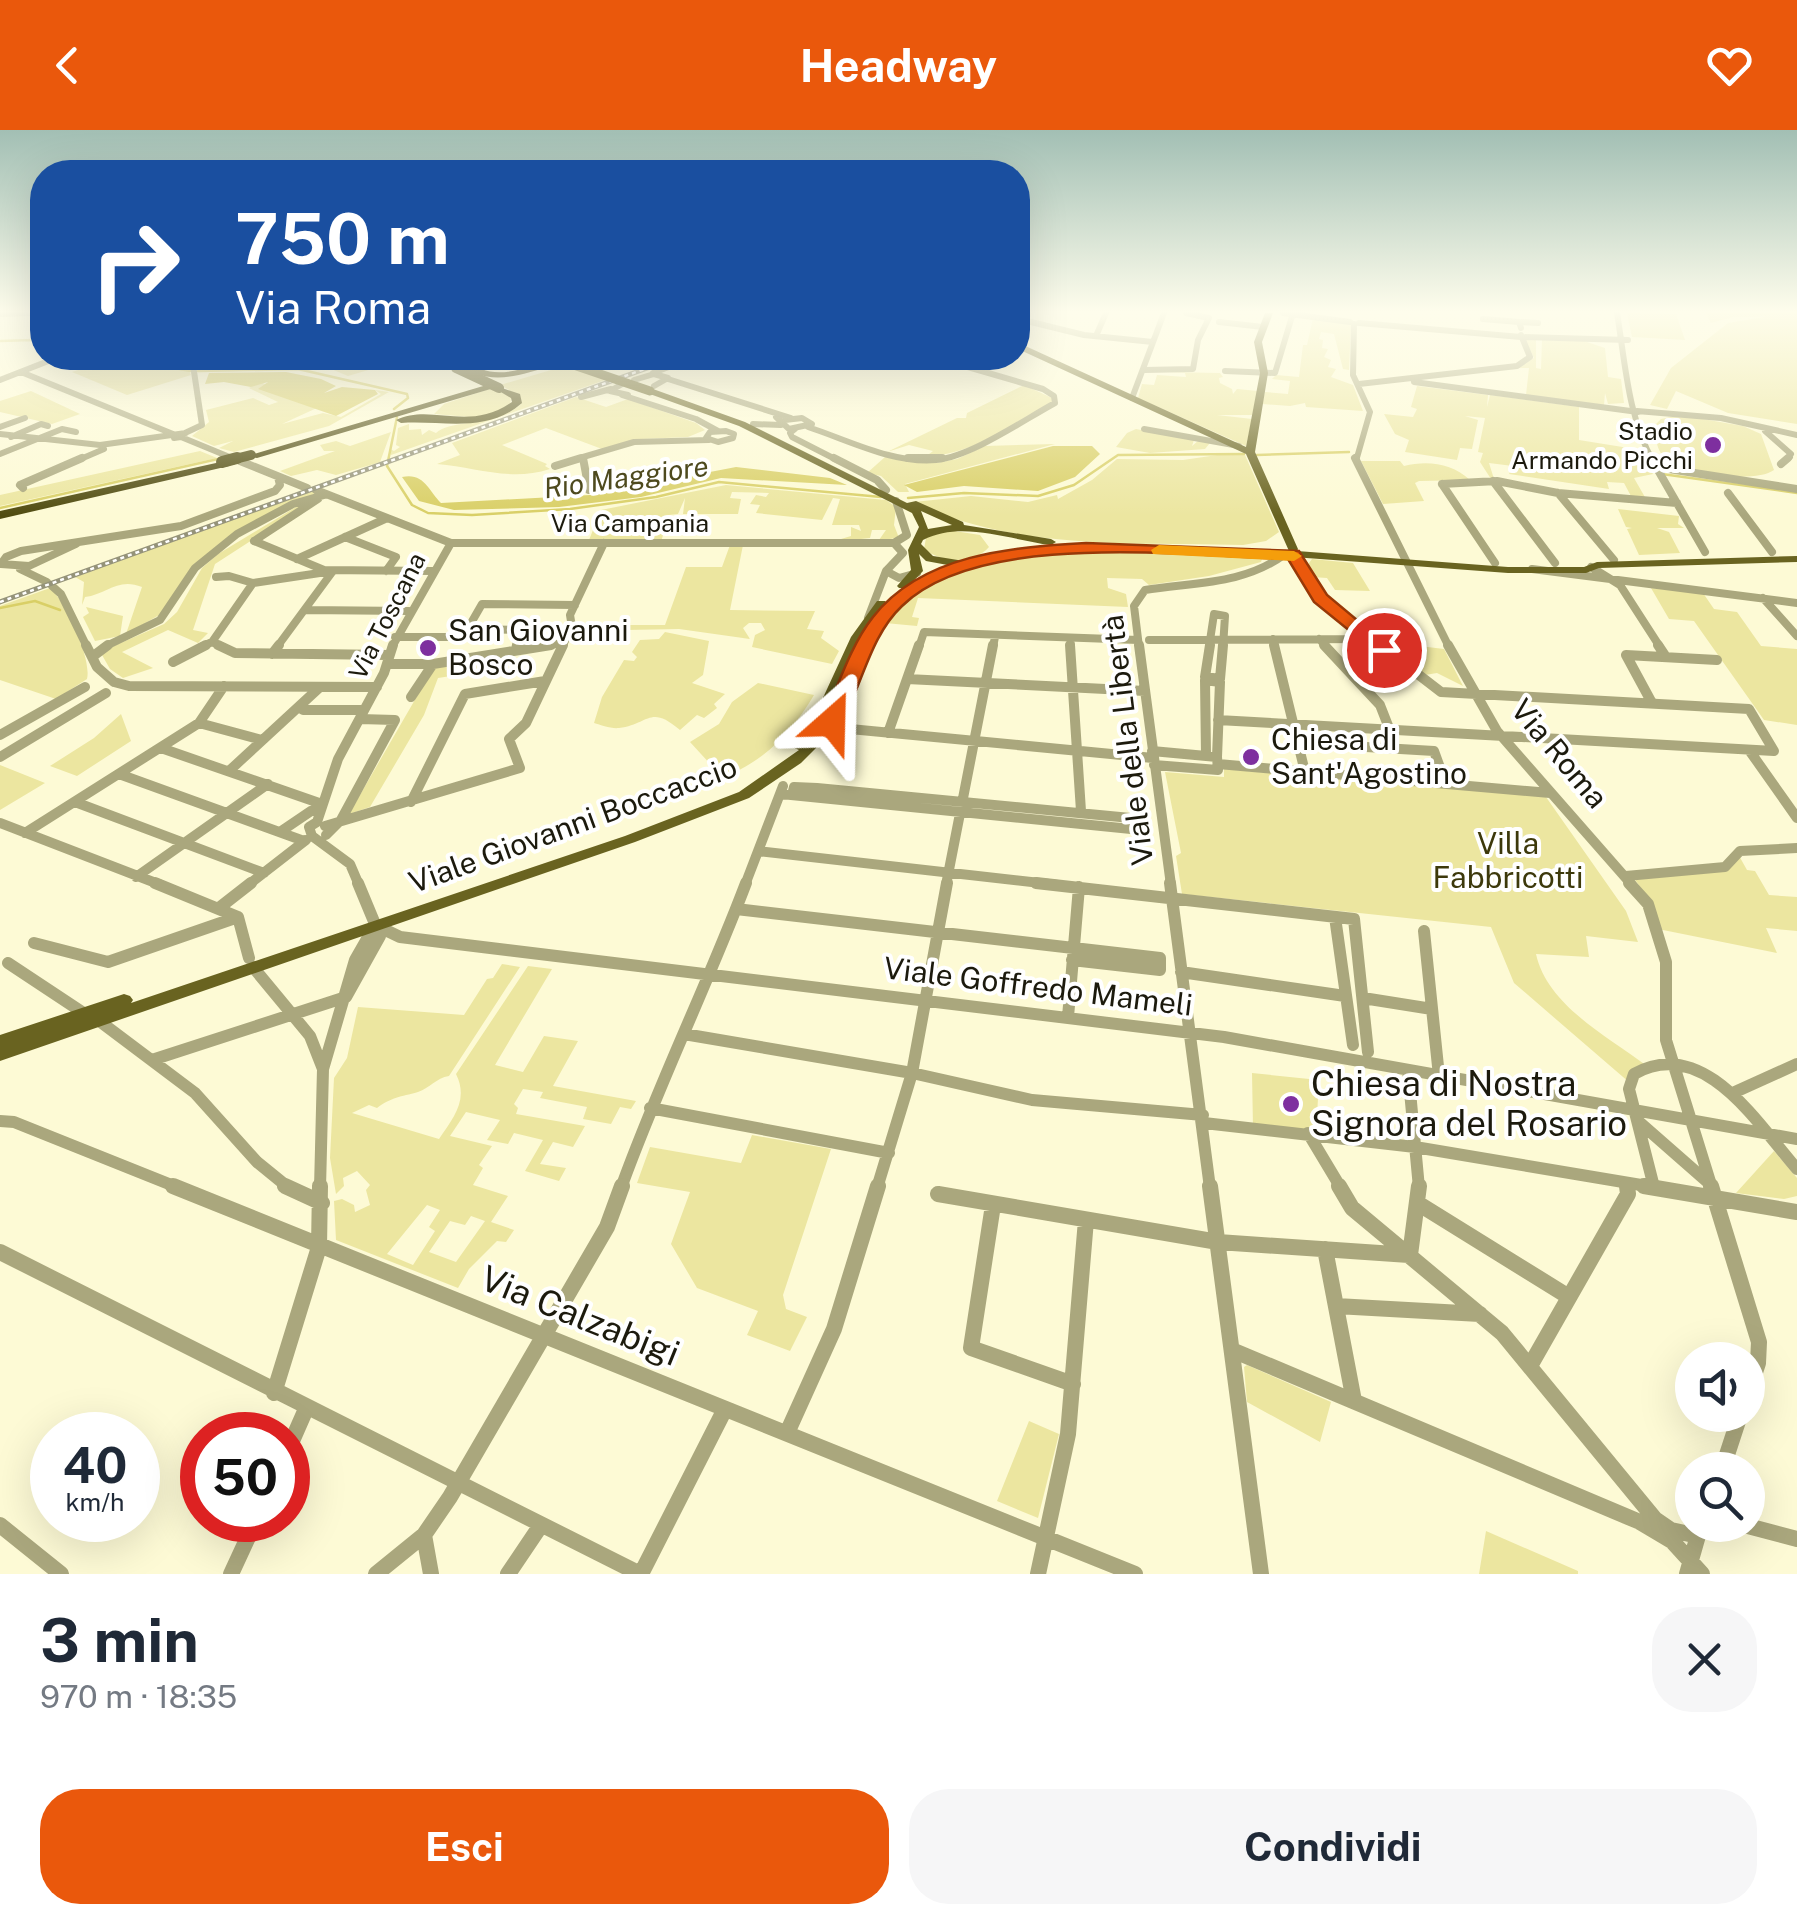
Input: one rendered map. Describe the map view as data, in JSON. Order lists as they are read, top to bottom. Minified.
{"streets":{"main road":["Viale Giovanni Boccaccio"],"street":["Via Campania","Via Toscana","Viale della Libertà","Via Roma","Viale Goffredo Mameli","Via Calzabigi"]},"crossings":[["Via Campania","Via Toscana"],["Via Campania","Viale Giovanni Boccaccio"],["Viale della Libertà","Via Roma"],["Viale della Libertà","Viale Giovanni Boccaccio"],["Viale della Libertà","Viale Goffredo Mameli"],["Via Roma","Viale Giovanni Boccaccio"],["Via Roma","Viale Goffredo Mameli"],["Viale Giovanni Boccaccio","Viale Goffredo Mameli"]],"water":["Rio Maggiore"],"parks":["Villa Fabbricotti"],"places":["Stadio Armando Picchi","San Giovanni Bosco","Chiesa di Sant'Agostino","Chiesa di Nostra Signora del Rosario"],"page":{"header":"Headway","turn":["750 m","Via Roma"],"speed":"40 km/h","limit":"50","heading":["3 min","970 m · 18:35"],"buttons":["Esci","Condividi"]}}
